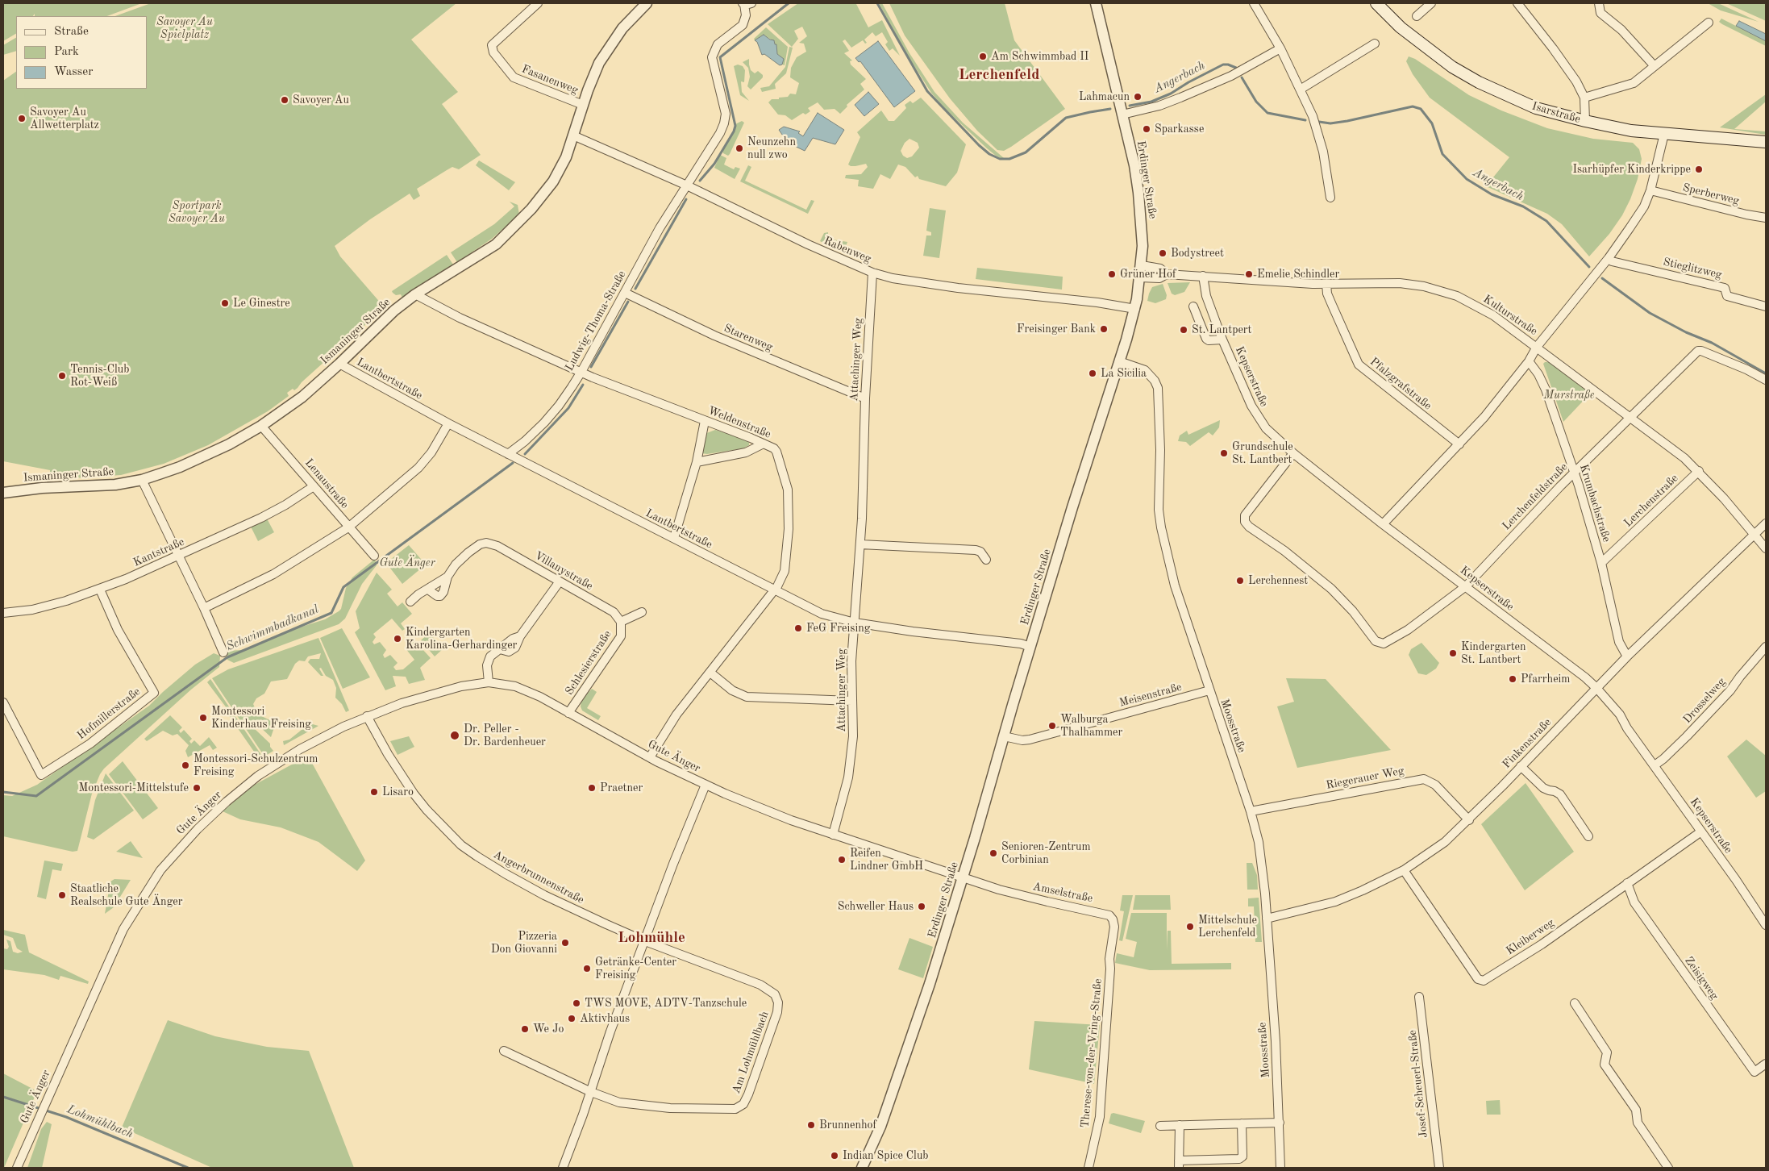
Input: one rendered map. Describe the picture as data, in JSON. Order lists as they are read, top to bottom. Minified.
{"streets":{"main road":["Isarstraße"],"street":["Fasanenweg","Erdinger Straße","Sperberweg","Rabenweg","Stieglitzweg","Kulturstraße","Ludwig-Thoma-Straße","Ismaninger Straße","Starenweg","Attachinger Weg","Kepserstraße","Lantbertstraße","Pfalzgrafstraße","Weldenstraße","Lenaustraße","Lerchenfeldstraße","Lerchenstraße","Krumbachstraße","Kantstraße","Villanystraße","Schlesierstraße","Meisenstraße","Drosselweg","Hofmillerstraße","Moosstraße","Finkenstraße","Gute Änger","Riegerauer Weg","Angerbrunnenstraße","Amselstraße","Kleiberweg","Zeisigweg","Am Lohmühlbach","Therese-von-der-Vring-Straße","Josef-Scheuerl-Straße"]},"crossings":[["Fasanenweg","Ismaninger Straße"],["Erdinger Straße","Rabenweg"],["Erdinger Straße","Kulturstraße"],["Erdinger Straße","Lantbertstraße"],["Erdinger Straße","Meisenstraße"],["Erdinger Straße","Moosstraße"],["Erdinger Straße","Gute Änger"],["Erdinger Straße","Amselstraße"],["Rabenweg","Ludwig-Thoma-Straße"],["Rabenweg","Ismaninger Straße"],["Rabenweg","Attachinger Weg"],["Kulturstraße","Kepserstraße"],["Kulturstraße","Pfalzgrafstraße"],["Kulturstraße","Lerchenfeldstraße"],["Kulturstraße","Lerchenstraße"],["Kulturstraße","Finkenstraße"],["Ludwig-Thoma-Straße","Starenweg"],["Ludwig-Thoma-Straße","Lantbertstraße"],["Ludwig-Thoma-Straße","Weldenstraße"],["Ismaninger Straße","Lantbertstraße"],["Ismaninger Straße","Weldenstraße"],["Ismaninger Straße","Lenaustraße"],["Starenweg","Attachinger Weg"],["Attachinger Weg","Lantbertstraße"],["Attachinger Weg","Gute Änger"],["Kepserstraße","Lerchenfeldstraße"],["Kepserstraße","Drosselweg"],["Kepserstraße","Finkenstraße"],["Kepserstraße","Kleiberweg"],["Lantbertstraße","Weldenstraße"],["Weldenstraße","Gute Änger"],["Lenaustraße","Kantstraße"],["Lerchenfeldstraße","Krumbachstraße"],["Lerchenstraße","Krumbachstraße"],["Krumbachstraße","Finkenstraße"],["Kantstraße","Hofmillerstraße"],["Villanystraße","Schlesierstraße"],["Schlesierstraße","Gute Änger"],["Meisenstraße","Moosstraße"],["Moosstraße","Finkenstraße"],["Moosstraße","Riegerauer Weg"],["Finkenstraße","Riegerauer Weg"],["Finkenstraße","Kleiberweg"],["Gute Änger","Angerbrunnenstraße"],["Gute Änger","Amselstraße"],["Angerbrunnenstraße","Am Lohmühlbach"],["Amselstraße","Therese-von-der-Vring-Straße"],["Kleiberweg","Zeisigweg"]],"districts":["Lerchenfeld","Lohmühle"],"water":["Angerbach","Schwimmbadkanal","Lohmühlbach"],"parks":["Savoyer Au Spielplatz","Sportpark Savoyer Au","Murstraße","Gute Änger"],"places":["Am Schwimmbad II","Lahmacun","Savoyer Au","Savoyer Au Allwetterplatz","Sparkasse","Neunzehn null zwo","Isarhüpfer Kinderkrippe","Bodystreet","Grüner Hof","Emelie Schindler","Le Ginestre","Freisinger Bank","St. Lantpert","La Sicilia","Tennis-Club Rot-Weiß","Grundschule St. Lantbert","Lerchennest","FeG Freising","Kindergarten Karolina-Gerhardinger","Kindergarten St. Lantbert","Pfarrheim","Montessori Kinderhaus Freising","Walburga Thalhammer","Dr. Peller - Dr. Bardenheuer","Montessori-Schulzentrum Freising","Montessori-Mittelstufe","Praetner","Lisaro","Senioren-Zentrum Corbinian","Reifen Lindner GmbH","Staatliche Realschule Gute Änger","Schweller Haus","Mittelschule Lerchenfeld","Pizzeria Don Giovanni","Getränke-Center Freising","TWS MOVE, ADTV-Tanzschule","Aktivhaus","We Jo","Brunnenhof","Indian Spice Club"],"legend":["Straße","Park","Wasser"]}
